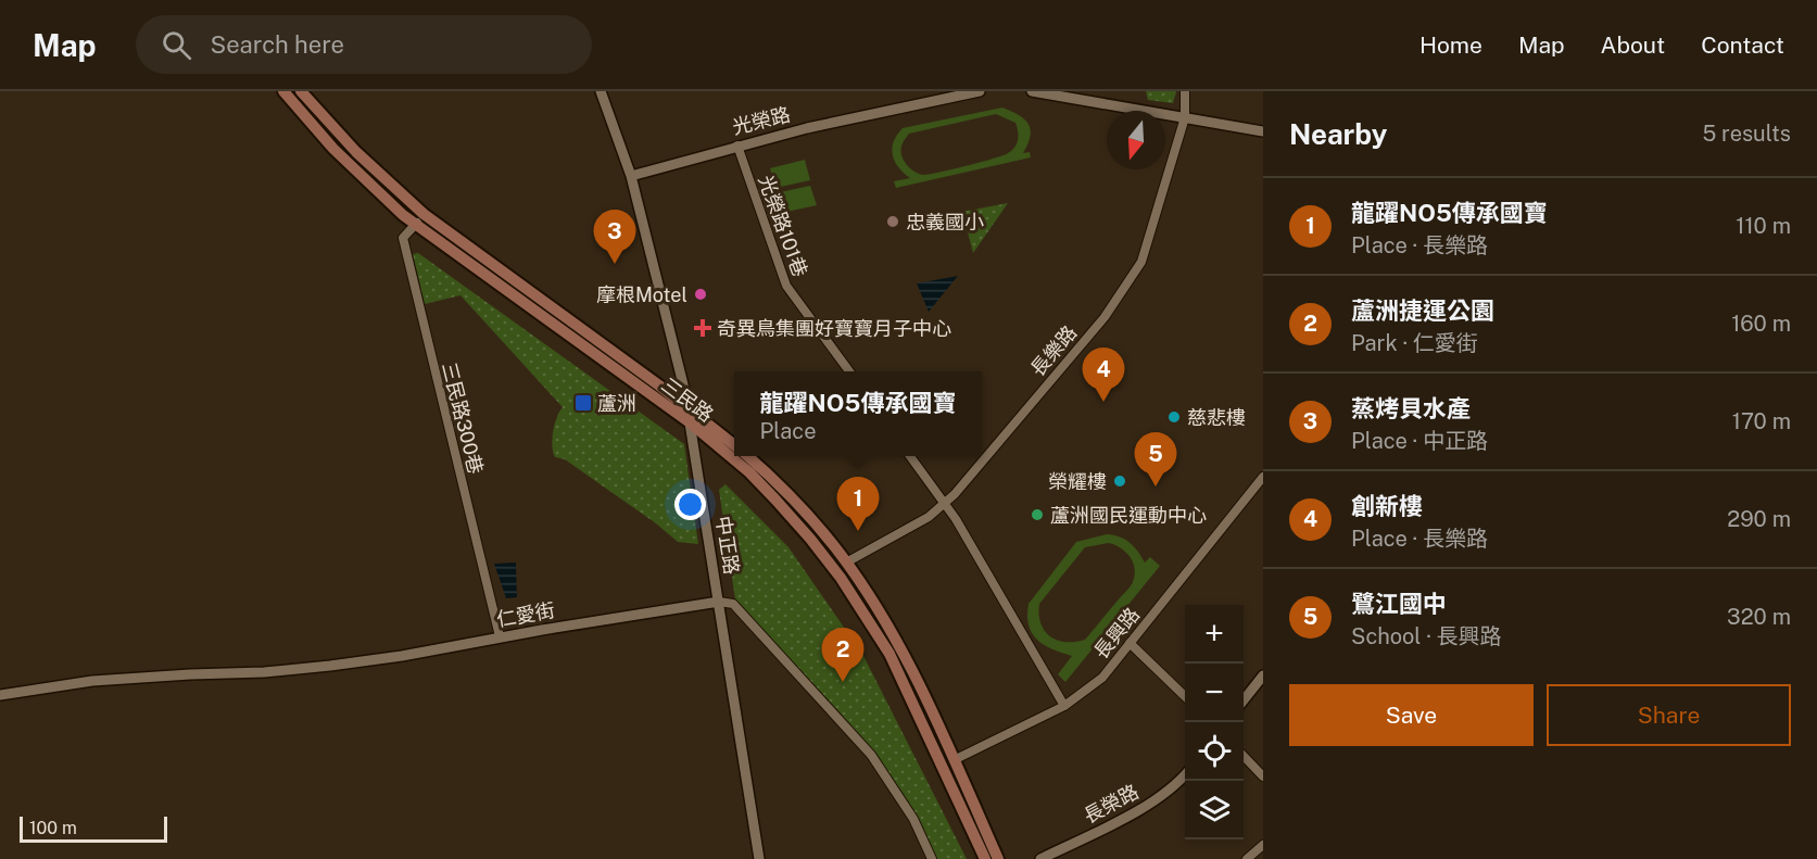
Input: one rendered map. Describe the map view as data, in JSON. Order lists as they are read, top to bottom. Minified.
{"streets":{"main road":["三民路"],"street":["光榮路","光榮路101巷","長樂路","三民路300巷","中正路","仁愛街","長興路","長榮路"]},"crossings":[["光榮路","光榮路101巷"],["光榮路","中正路"],["長樂路","三民路"],["三民路","三民路300巷"],["三民路","中正路"],["三民路","長興路"],["三民路300巷","仁愛街"],["中正路","仁愛街"]],"places":{"other":["忠義國小","摩根Motel","慈悲樓","榮耀樓","蘆洲國民運動中心"],"health":["奇異鳥集團好寶寶月子中心"],"transit":["蘆洲"]},"scale_bar":"100 m","north":"bottom","page":{"header":"Map","search":"Search here","nav":["Home","Map","About","Contact"],"heading":["Nearby","5 results"],"list":[{"mark":"1","name":"龍躍NO5傳承國寶","note":"Place · 長樂路","value":"110 m"},{"mark":"2","name":"蘆洲捷運公園","note":"Park · 仁愛街","value":"160 m"},{"mark":"3","name":"蒸烤貝水產","note":"Place · 中正路","value":"170 m"},{"mark":"4","name":"創新樓","note":"Place · 長樂路","value":"290 m"},{"mark":"5","name":"鷺江國中","note":"School · 長興路","value":"320 m"}],"pins":["3","4","5","1","2"],"popup":["龍躍NO5傳承國寶","Place"],"map_buttons":["+","−"],"buttons":["Save","Share"],"scale":"100 m"}}
